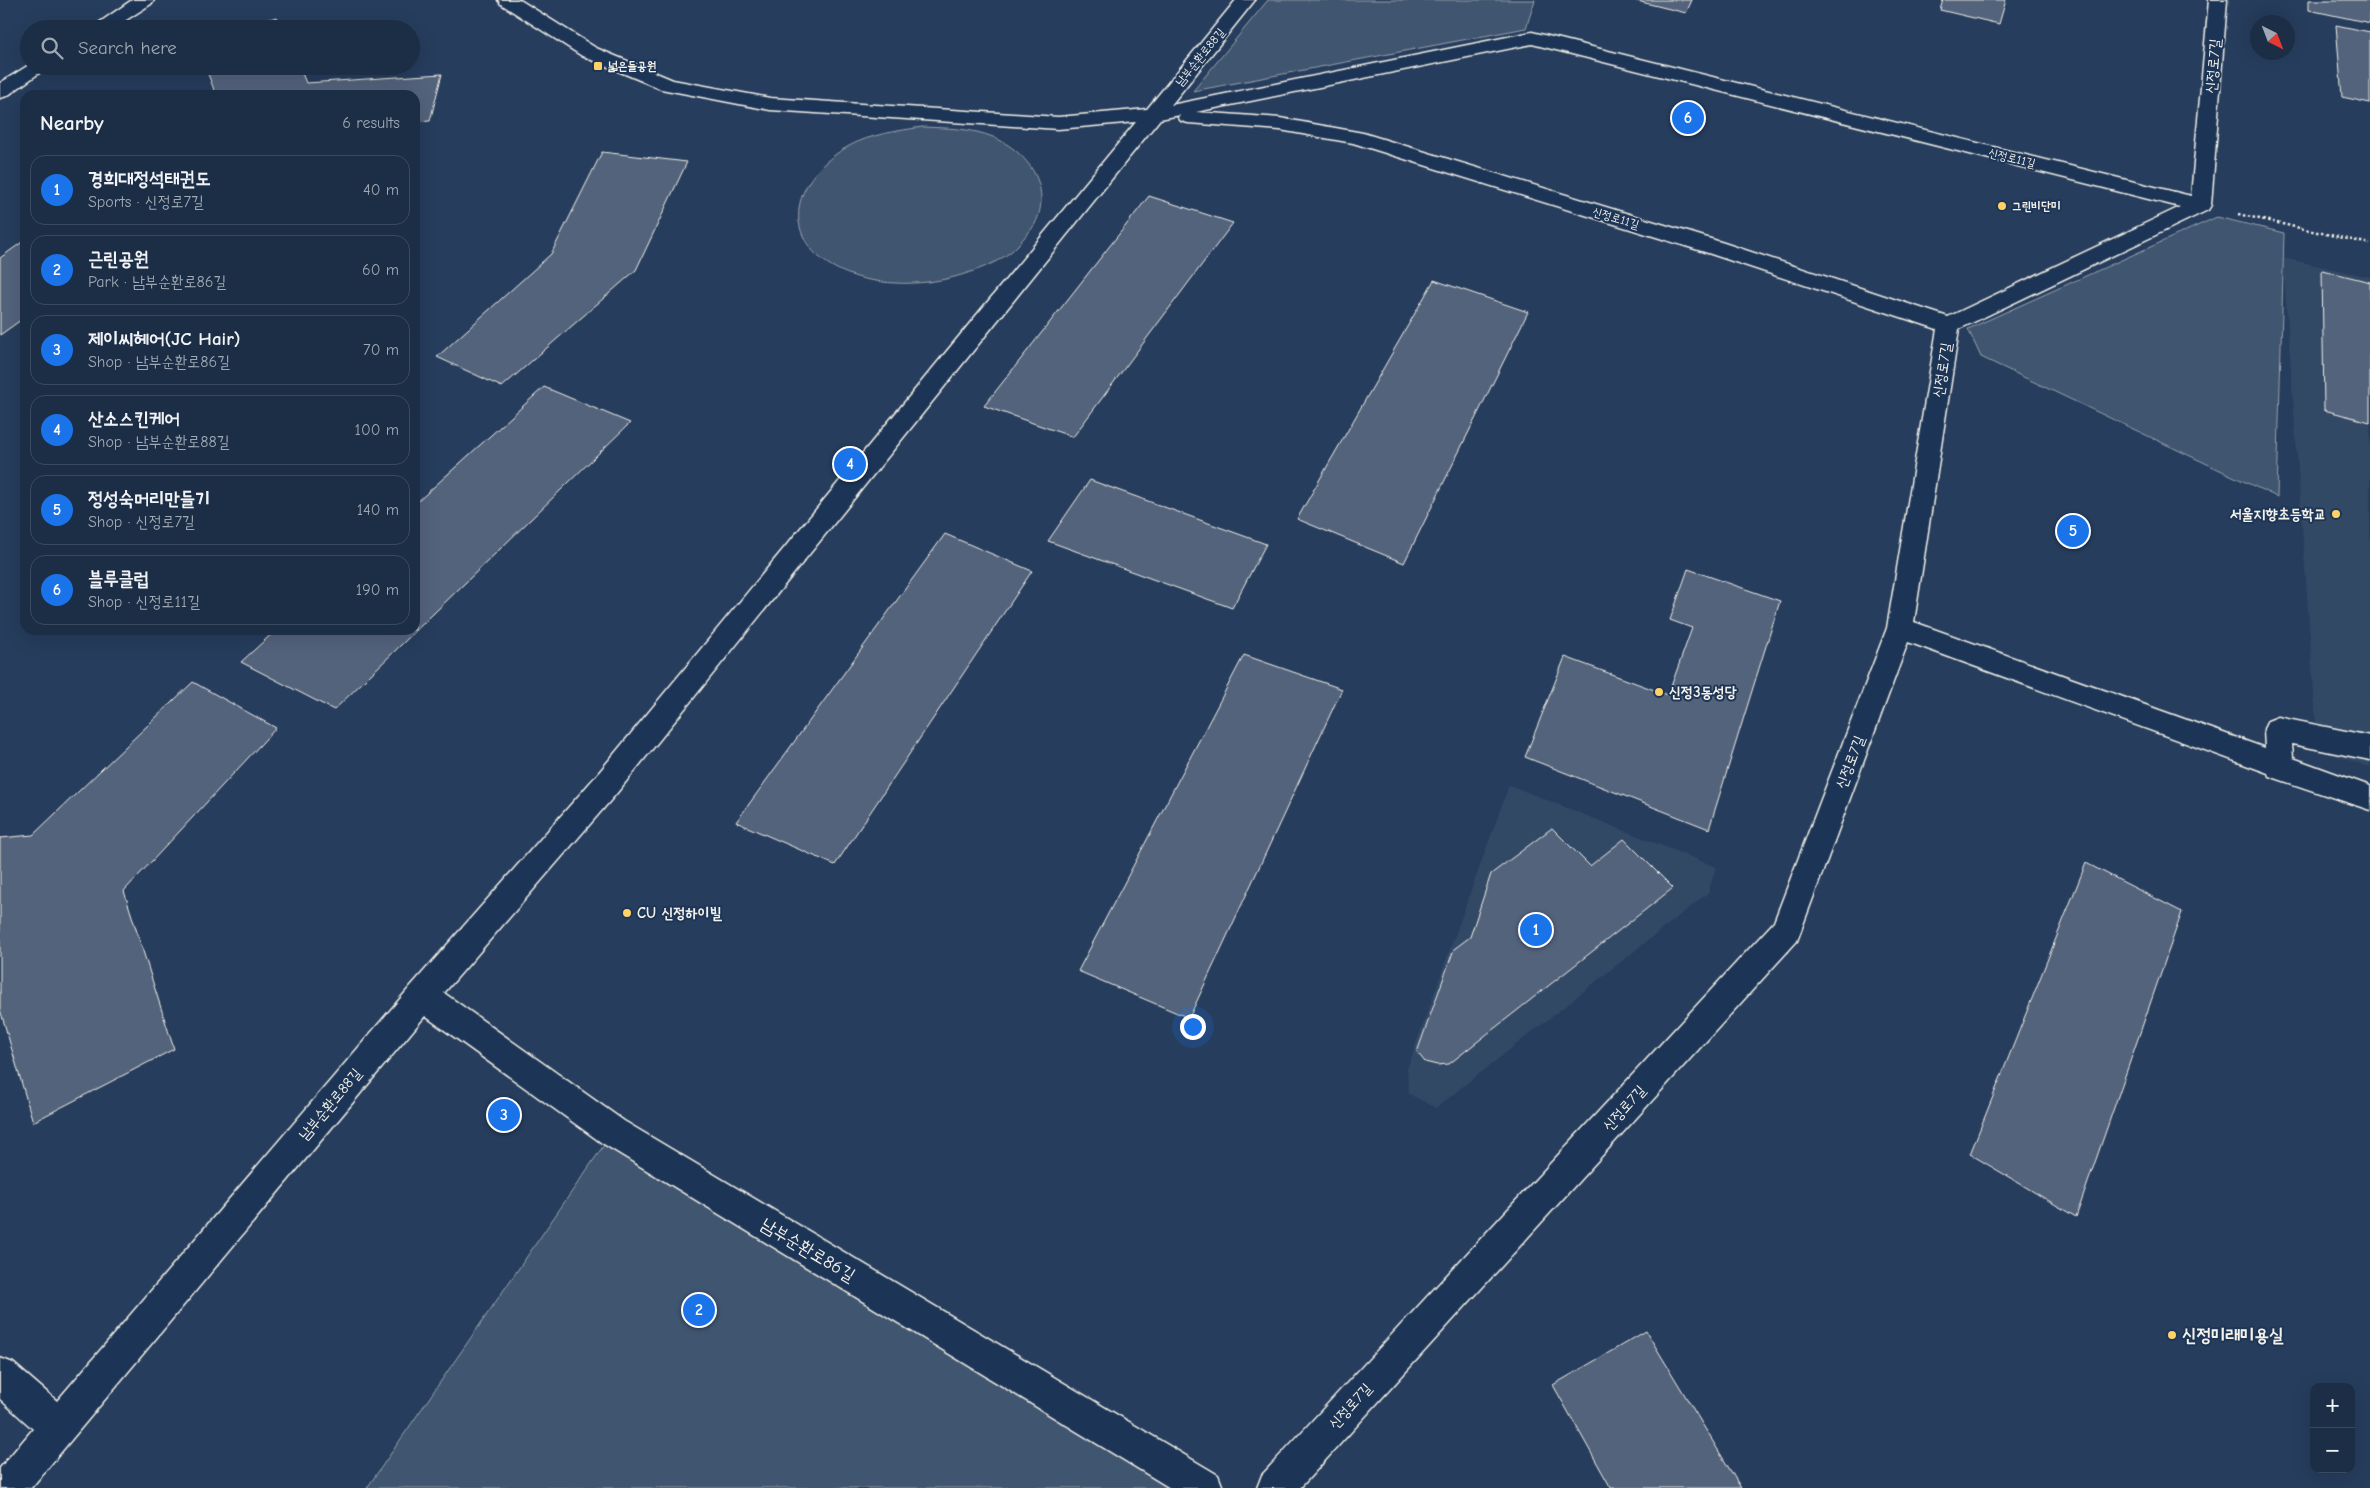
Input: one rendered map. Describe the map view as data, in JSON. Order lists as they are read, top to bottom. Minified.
{"streets":{"street":["남부순환로88길","신정로7길","신정로11길","남부순환로86길"]},"crossings":[["남부순환로88길","신정로11길"],["남부순환로88길","남부순환로86길"],["신정로7길","신정로11길"]],"places":{"transit":["넓은들공원"],"other":["그린비단미","서울지향초등학교","신정3동성당","CU 신정하이빌","신정미래미용실"]},"north":"bottom right","page":{"search":"Search here","heading":["Nearby","6 results"],"pins":["6","4","5","1","3","2"],"list":[{"mark":"1","name":"경희대정석태권도","note":"Sports · 신정로7길","value":"40 m"},{"mark":"2","name":"근린공원","note":"Park · 남부순환로86길","value":"60 m"},{"mark":"3","name":"제이씨헤어(JC Hair)","note":"Shop · 남부순환로86길","value":"70 m"},{"mark":"4","name":"산소스킨케어","note":"Shop · 남부순환로88길","value":"100 m"},{"mark":"5","name":"정성숙머리만들기","note":"Shop · 신정로7길","value":"140 m"},{"mark":"6","name":"블루클럽","note":"Shop · 신정로11길","value":"190 m"}],"map_buttons":["+","−"]}}
